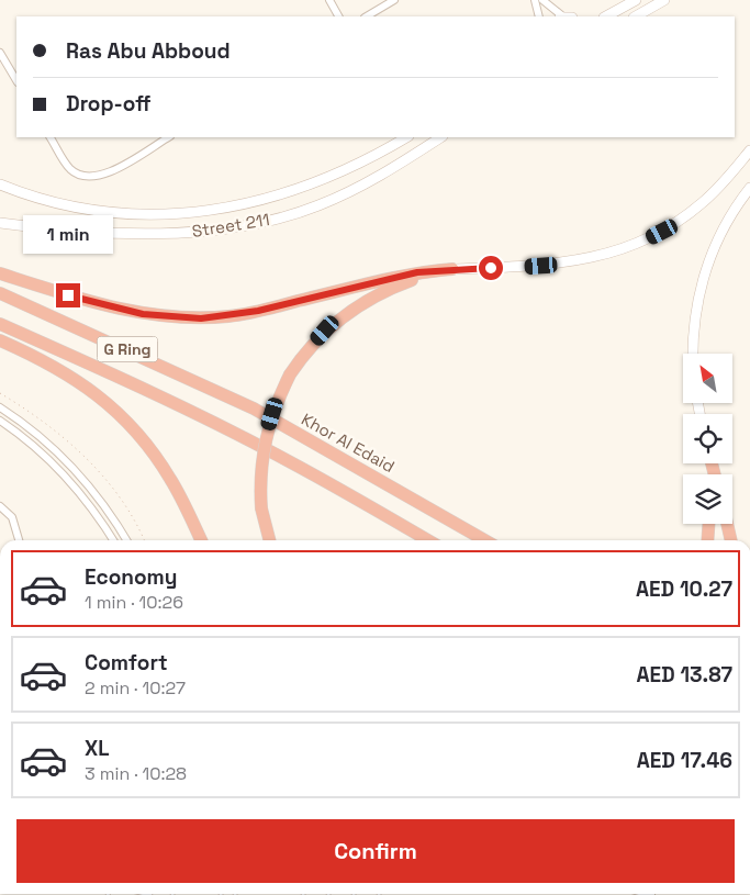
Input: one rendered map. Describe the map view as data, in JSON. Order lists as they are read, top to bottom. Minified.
{"streets":{"highway":["G Ring","Khor Al Edaid"],"main road":["Street 211"]},"north":"top left","page":{"banner":["Ras Abu Abboud","Drop-off"],"bubble":"1 min","list":[{"name":"Economy","note":"1 min · 10:26","value":"AED 10.27"},{"name":"Comfort","note":"2 min · 10:27","value":"AED 13.87"},{"name":"XL","note":"3 min · 10:28","value":"AED 17.46"}],"buttons":"Confirm"}}
